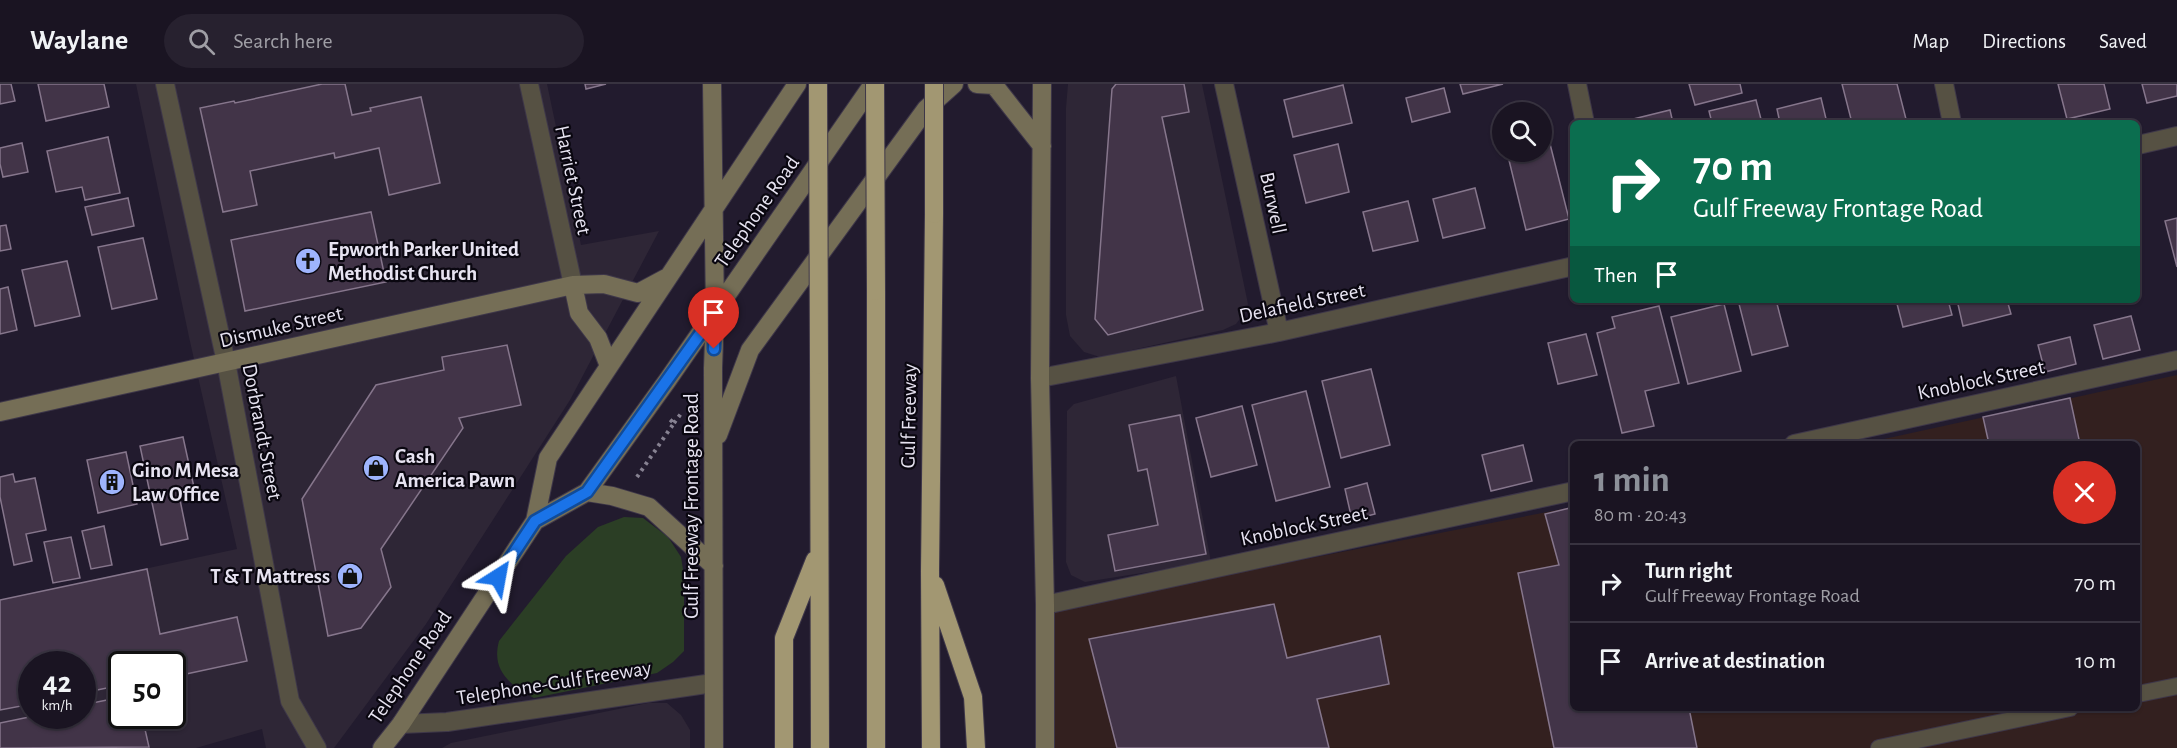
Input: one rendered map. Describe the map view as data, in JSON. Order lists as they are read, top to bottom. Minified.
{"streets":{"highway":["Gulf Freeway"],"main road":["Telephone Road","Dismuke Street","Gulf Freeway Frontage Road"],"street":["Harriet Street","Burwell","Delafield Street","Knoblock Street","Dorbrandt Street","Telephone-Gulf Freeway"]},"crossings":[["Harriet Street","Dismuke Street"],["Burwell","Delafield Street"],["Telephone Road","Dismuke Street"],["Telephone Road","Gulf Freeway"],["Telephone Road","Gulf Freeway Frontage Road"],["Telephone Road","Telephone-Gulf Freeway"],["Dismuke Street","Dorbrandt Street"],["Gulf Freeway Frontage Road","Telephone-Gulf Freeway"]],"places":{"church":["Epworth Parker United Methodist Church"],"shop":["Cash America Pawn","T & T Mattress"],"building":["Gino M Mesa Law Office"]},"page":{"header":"Waylane","search":"Search here","nav":["Map","Directions","Saved"],"turn":["70 m","Gulf Freeway Frontage Road"],"then":"Then","heading":["1 min","80 m · 20:43"],"list":[{"name":"Turn right","note":"Gulf Freeway Frontage Road","value":"70 m"},{"name":"Arrive at destination","value":"10 m"}],"speed":"42 km/h","limit":"50"}}
